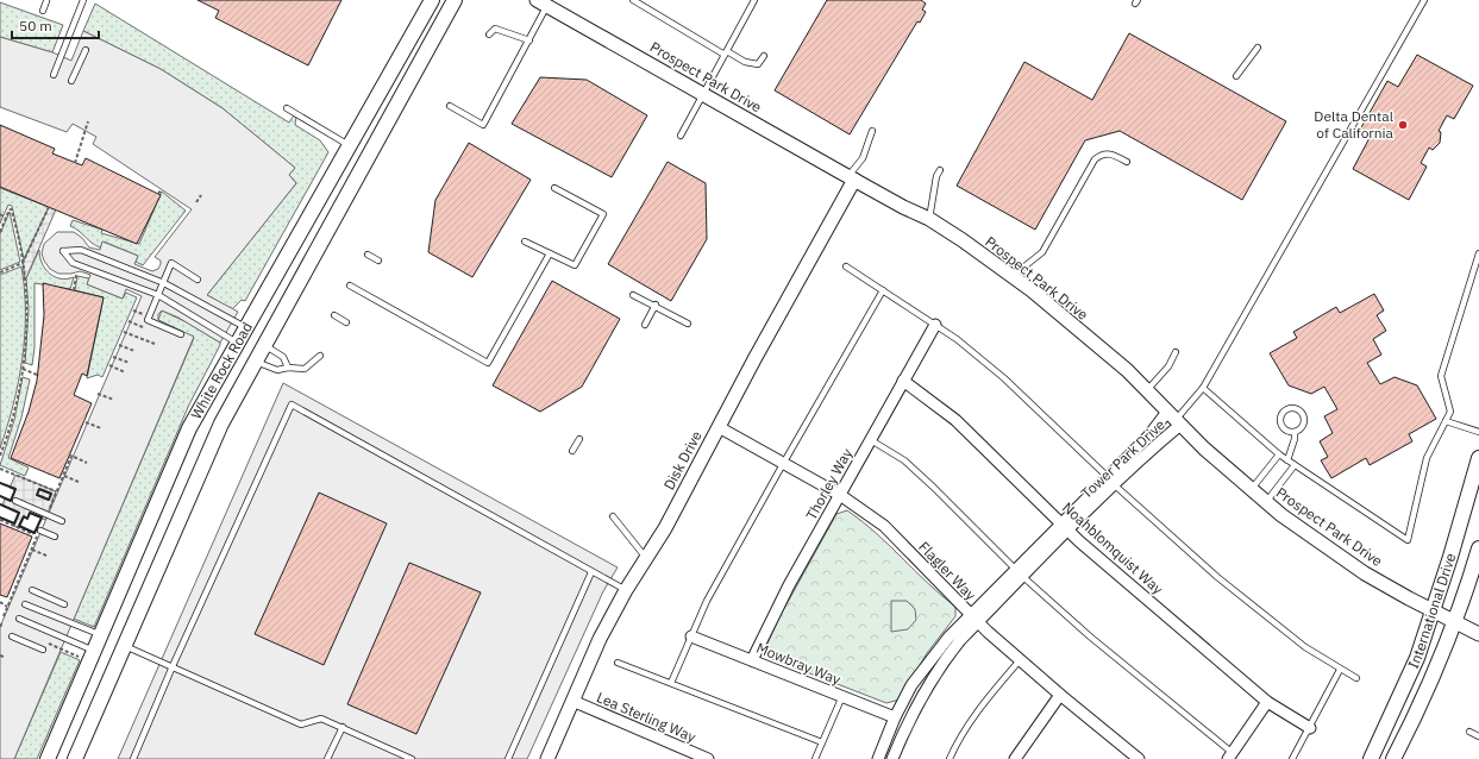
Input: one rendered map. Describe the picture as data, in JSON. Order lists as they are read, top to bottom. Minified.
{"streets":{"main road":["White Rock Road","International Drive"],"street":["Prospect Park Drive","Tower Park Drive","Disk Drive","Thorley Way","Noahblomquist Way","Flagler Way","Mowbray Way","Lea Sterling Way"]},"crossings":[["Prospect Park Drive","Tower Park Drive"],["Prospect Park Drive","Disk Drive"],["Prospect Park Drive","International Drive"],["Tower Park Drive","Noahblomquist Way"],["Tower Park Drive","Flagler Way"],["Tower Park Drive","Mowbray Way"],["Disk Drive","Flagler Way"],["Disk Drive","Lea Sterling Way"],["Thorley Way","Noahblomquist Way"],["Thorley Way","Flagler Way"],["Thorley Way","Mowbray Way"]],"places":["Delta Dental of California"],"scale_bar":"50 m"}
